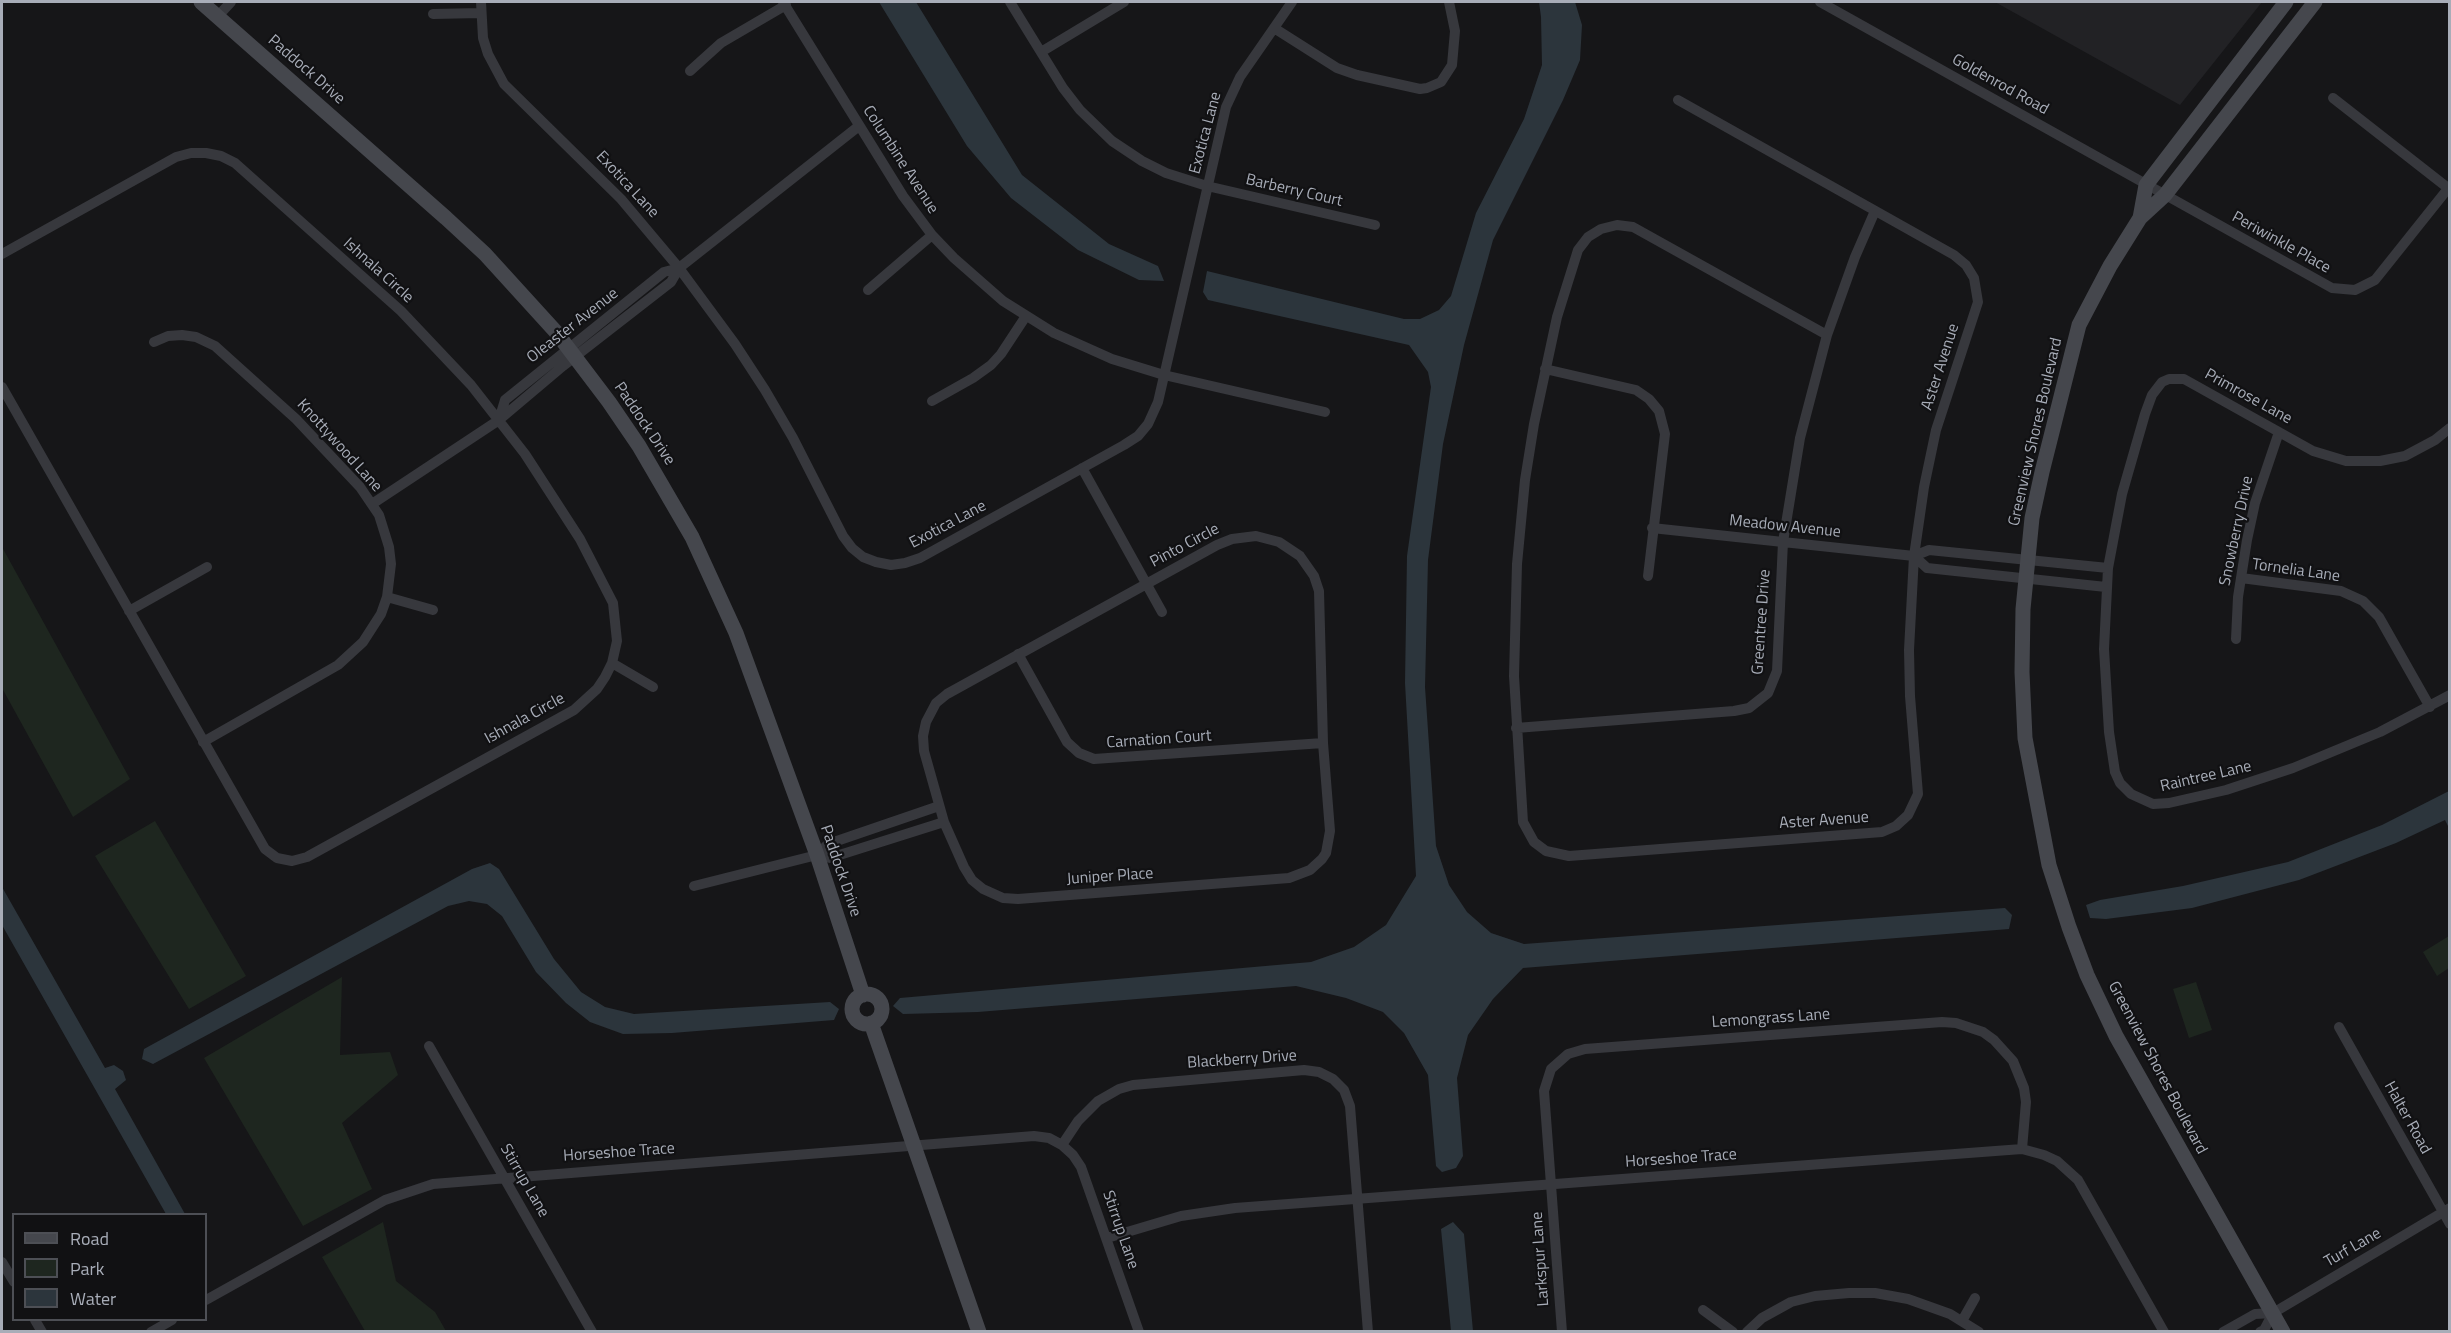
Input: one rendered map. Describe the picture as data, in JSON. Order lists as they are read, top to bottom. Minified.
{"streets":{"street":["Paddock Drive","Goldenrod Road","Exotica Lane","Columbine Avenue","Barberry Court","Periwinkle Place","Ishnala Circle","Oleaster Avenue","Aster Avenue","Primrose Lane","Greenview Shores Boulevard","Knottywood Lane","Meadow Avenue","Snowberry Drive","Pinto Circle","Tornelia Lane","Greentree Drive","Carnation Court","Raintree Lane","Juniper Place","Lemongrass Lane","Blackberry Drive","Halter Road","Horseshoe Trace","Stirrup Lane","Turf Lane","Larkspur Lane"]},"crossings":[["Paddock Drive","Oleaster Avenue"],["Goldenrod Road","Periwinkle Place"],["Goldenrod Road","Greenview Shores Boulevard"],["Exotica Lane","Columbine Avenue"],["Exotica Lane","Barberry Court"],["Exotica Lane","Oleaster Avenue"],["Columbine Avenue","Oleaster Avenue"],["Periwinkle Place","Greenview Shores Boulevard"],["Ishnala Circle","Oleaster Avenue"],["Ishnala Circle","Knottywood Lane"],["Oleaster Avenue","Knottywood Lane"],["Aster Avenue","Meadow Avenue"],["Aster Avenue","Greentree Drive"],["Primrose Lane","Meadow Avenue"],["Primrose Lane","Snowberry Drive"],["Primrose Lane","Raintree Lane"],["Greenview Shores Boulevard","Meadow Avenue"],["Greenview Shores Boulevard","Turf Lane"],["Meadow Avenue","Greentree Drive"],["Meadow Avenue","Raintree Lane"],["Snowberry Drive","Tornelia Lane"],["Pinto Circle","Carnation Court"],["Pinto Circle","Juniper Place"],["Tornelia Lane","Raintree Lane"],["Lemongrass Lane","Horseshoe Trace"],["Lemongrass Lane","Larkspur Lane"],["Blackberry Drive","Horseshoe Trace"],["Blackberry Drive","Stirrup Lane"],["Halter Road","Turf Lane"],["Horseshoe Trace","Stirrup Lane"],["Horseshoe Trace","Larkspur Lane"]],"legend":["Road","Park","Water"]}
